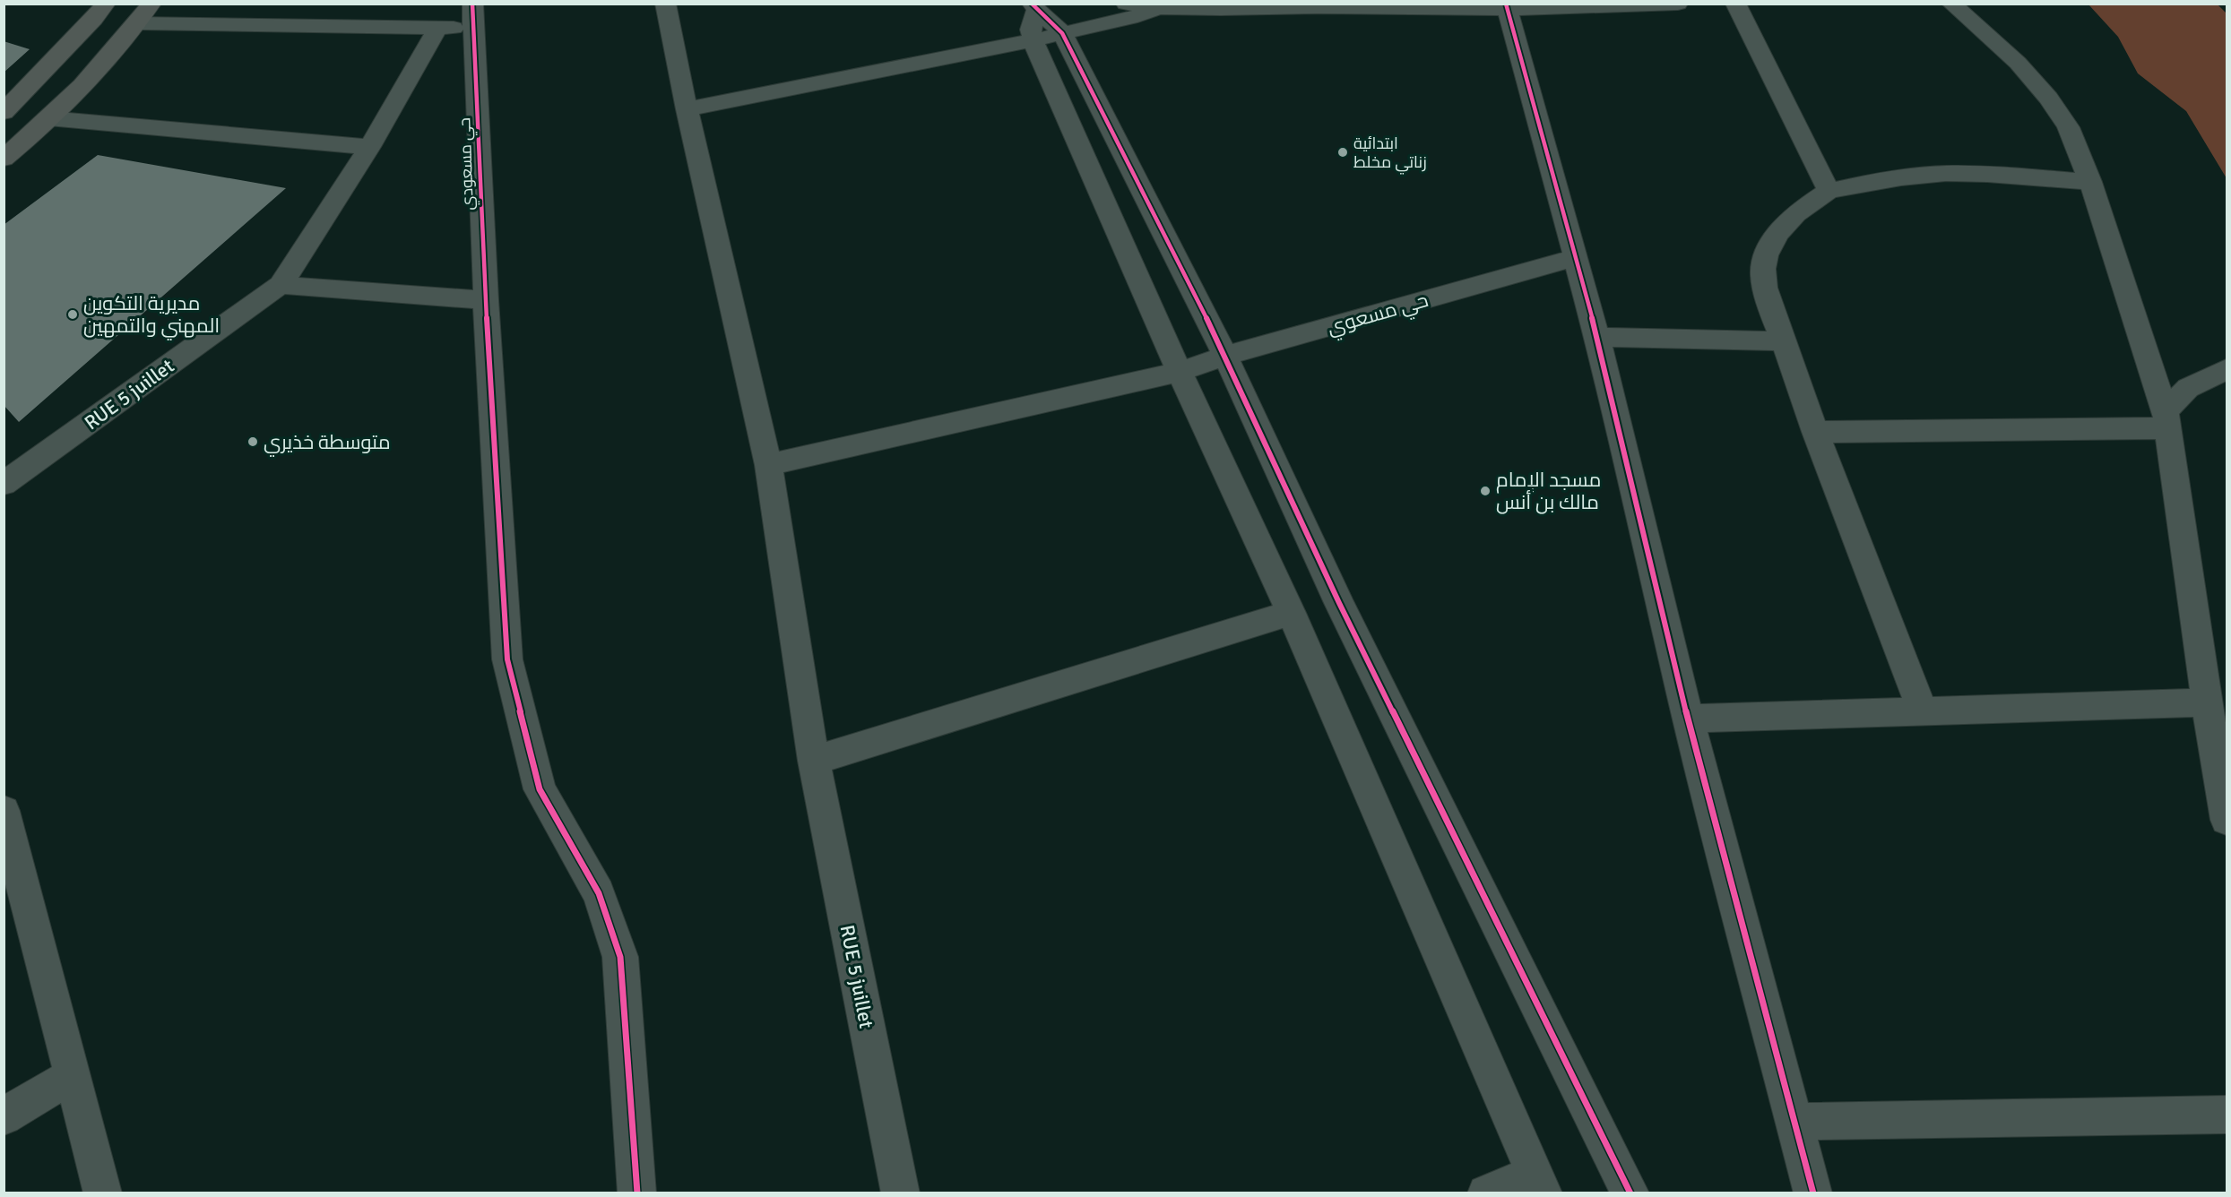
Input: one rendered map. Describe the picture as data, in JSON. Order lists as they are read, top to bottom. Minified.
{"streets":{"street":["حي مسعودي","حي مسعوي","RUE 5 juillet"]},"crossings":[["حي مسعوي","RUE 5 juillet"]],"places":["ابتدائية زناتي مخلط","مديرية التكوين المهني والتمهين","متوسطة خذيري","مسجد الإمام مالك بن أنس"]}
